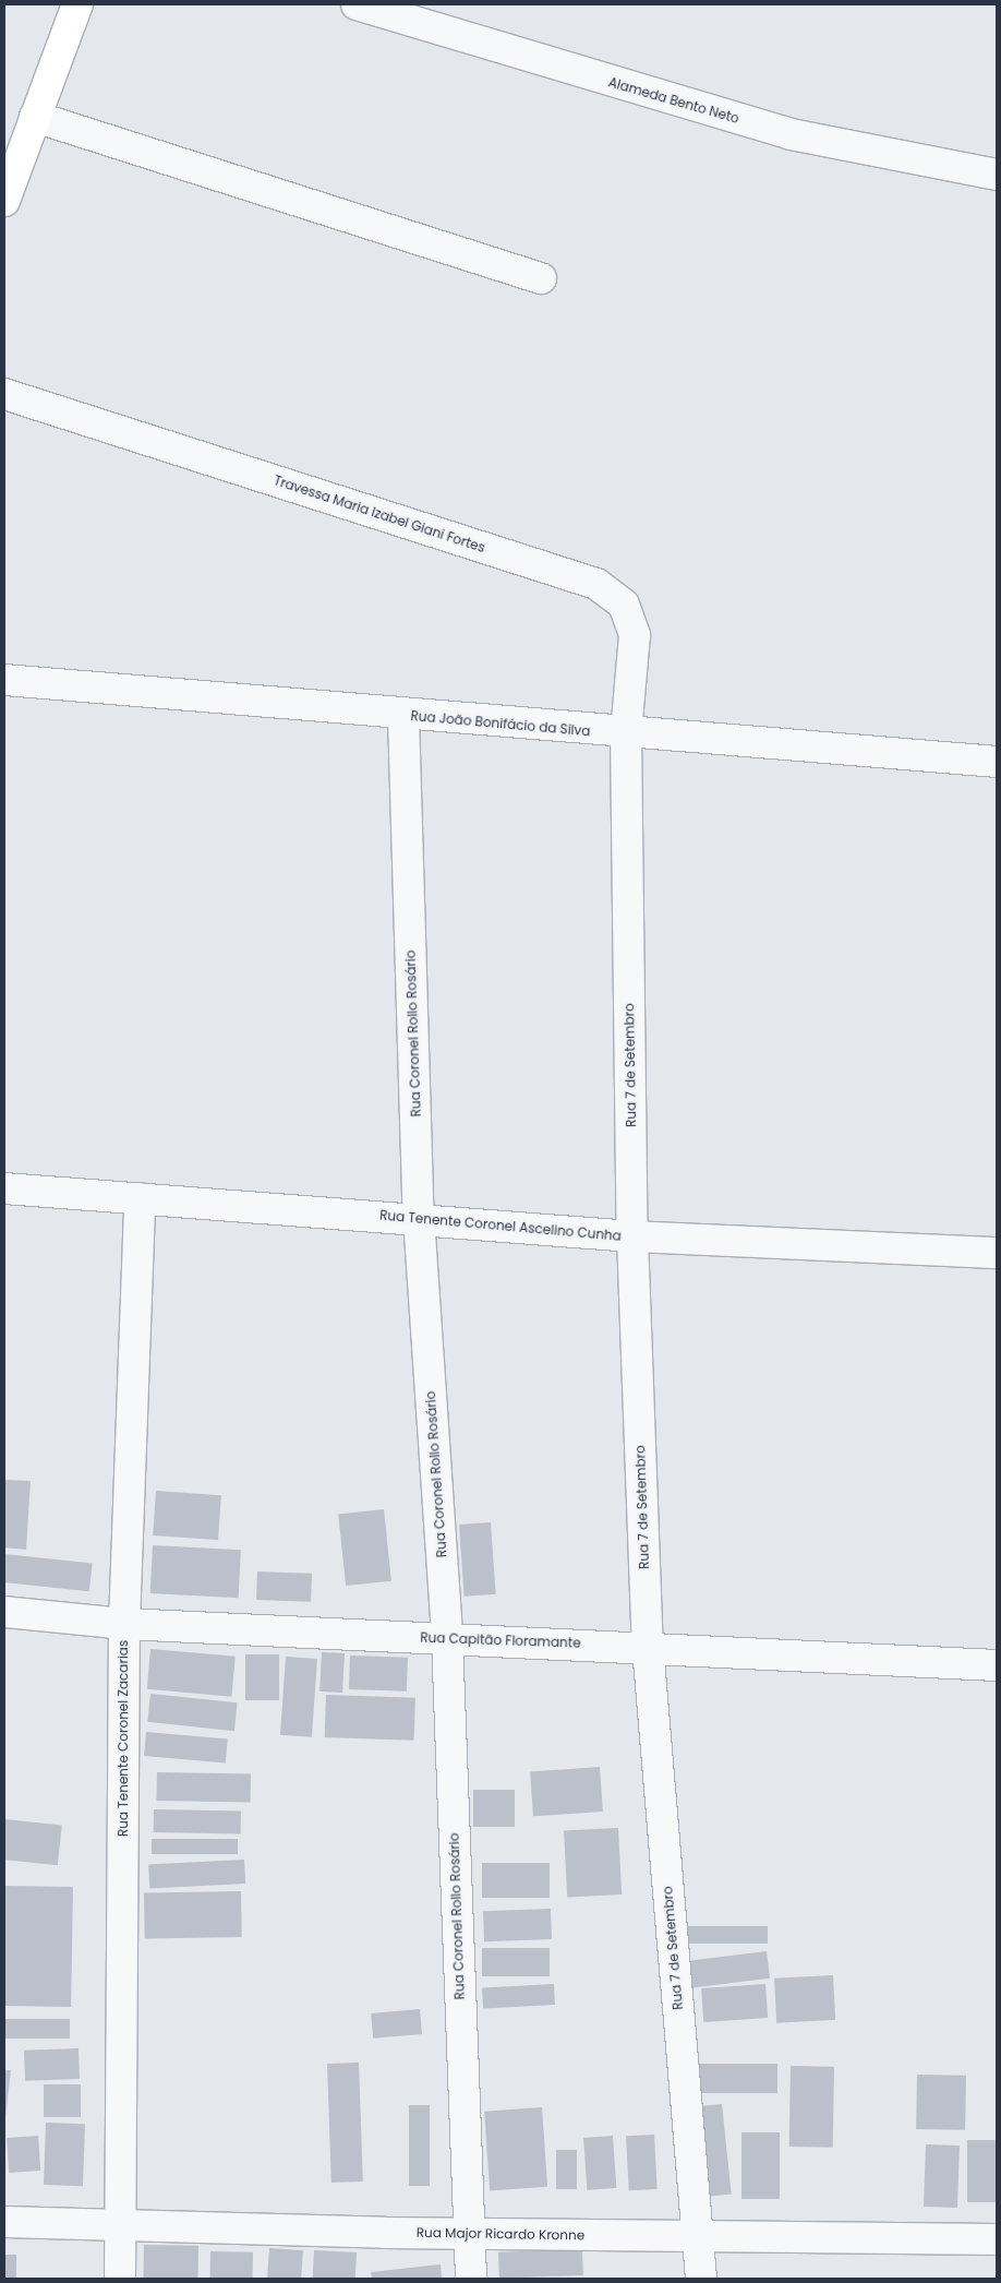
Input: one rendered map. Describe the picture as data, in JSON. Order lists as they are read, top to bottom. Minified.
{"streets":{"street":["Alameda Bento Neto","Travessa Maria Izabel Giani Fortes","Rua João Bonifácio da Silva","Rua Coronel Rollo Rosário","Rua 7 de Setembro","Rua Tenente Coronel Ascelino Cunha","Rua Capitão Floramante","Rua Tenente Coronel Zacarias","Rua Major Ricardo Kronne"]},"crossings":[["Travessa Maria Izabel Giani Fortes","Rua João Bonifácio da Silva"],["Travessa Maria Izabel Giani Fortes","Rua 7 de Setembro"],["Rua João Bonifácio da Silva","Rua Coronel Rollo Rosário"],["Rua João Bonifácio da Silva","Rua 7 de Setembro"],["Rua Coronel Rollo Rosário","Rua Tenente Coronel Ascelino Cunha"],["Rua Coronel Rollo Rosário","Rua Capitão Floramante"],["Rua Coronel Rollo Rosário","Rua Major Ricardo Kronne"],["Rua 7 de Setembro","Rua Tenente Coronel Ascelino Cunha"],["Rua 7 de Setembro","Rua Capitão Floramante"],["Rua 7 de Setembro","Rua Major Ricardo Kronne"],["Rua Tenente Coronel Ascelino Cunha","Rua Tenente Coronel Zacarias"],["Rua Capitão Floramante","Rua Tenente Coronel Zacarias"],["Rua Tenente Coronel Zacarias","Rua Major Ricardo Kronne"]]}
